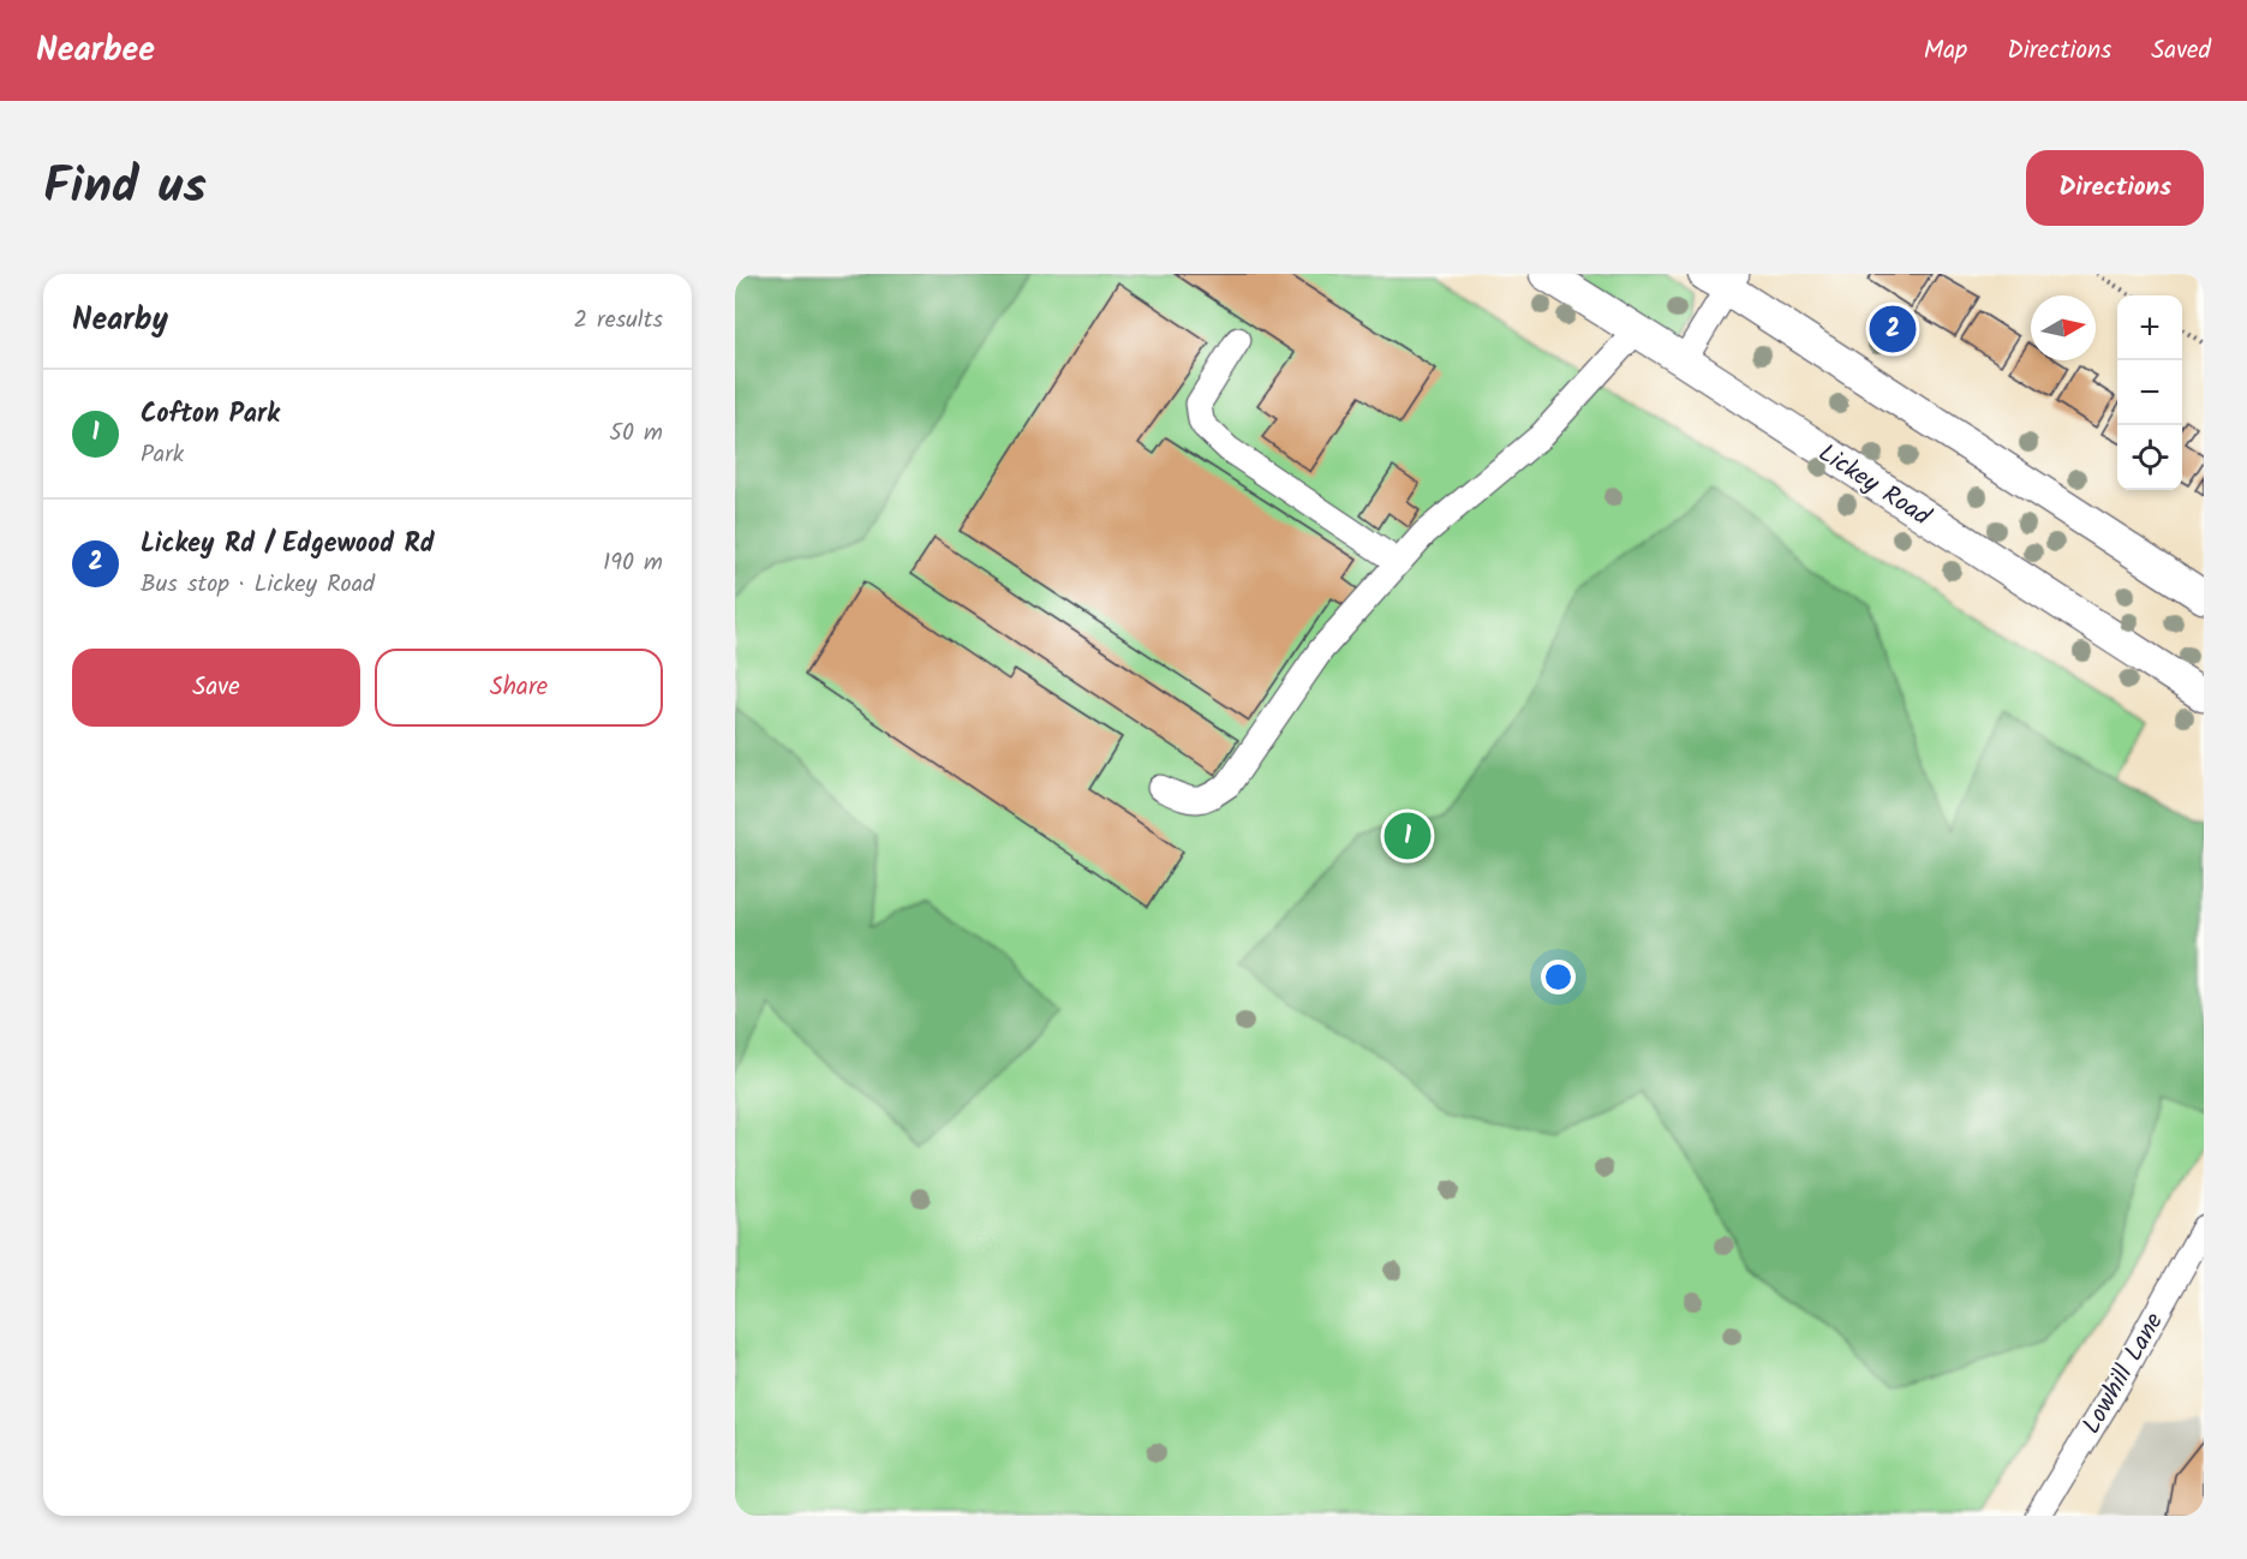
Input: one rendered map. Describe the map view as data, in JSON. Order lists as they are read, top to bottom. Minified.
{"streets":{"main road":["Lickey Road"],"street":["Lowhill Lane"]},"north":"right","page":{"header":"Nearbee","nav":["Map","Directions","Saved"],"title":"Find us","buttons":["Directions",["Save","Share"]],"heading":["Nearby","2 results"],"map_buttons":["+","−"],"pins":["2","1"],"list":[{"mark":"1","name":"Cofton Park","note":"Park","value":"50 m"},{"mark":"2","name":"Lickey Rd / Edgewood Rd","note":"Bus stop · Lickey Road","value":"190 m"}]}}
